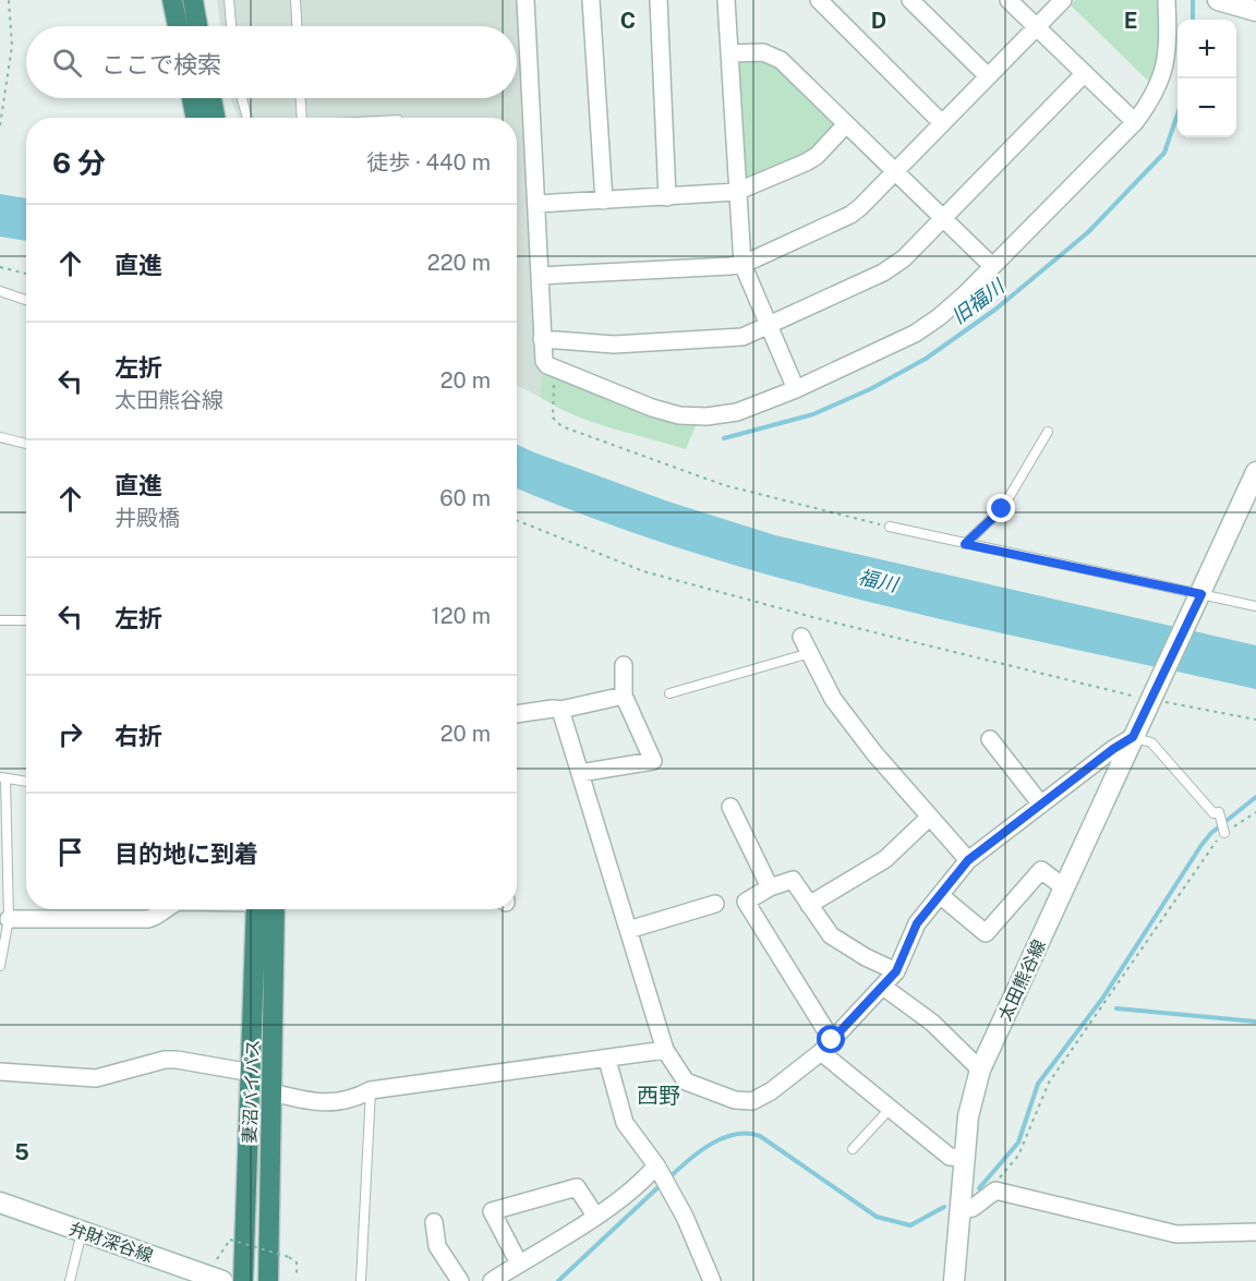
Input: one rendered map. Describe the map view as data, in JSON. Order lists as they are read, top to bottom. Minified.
{"streets":{"highway":["妻沼バイパス"],"main road":["太田熊谷線","弁財深谷線"]},"districts":["西野"],"water":["旧福川","福川"],"page":{"map_buttons":["+","−"],"search":"ここで検索","heading":["6 分","徒歩 · 440 m"],"list":[["直進","220 m"],["左折","太田熊谷線","20 m"],["直進","井殿橋","60 m"],["左折","120 m"],["右折","20 m"],"目的地に到着"]},"grid":{"columns":["C","D","E"],"rows":["5"]}}
